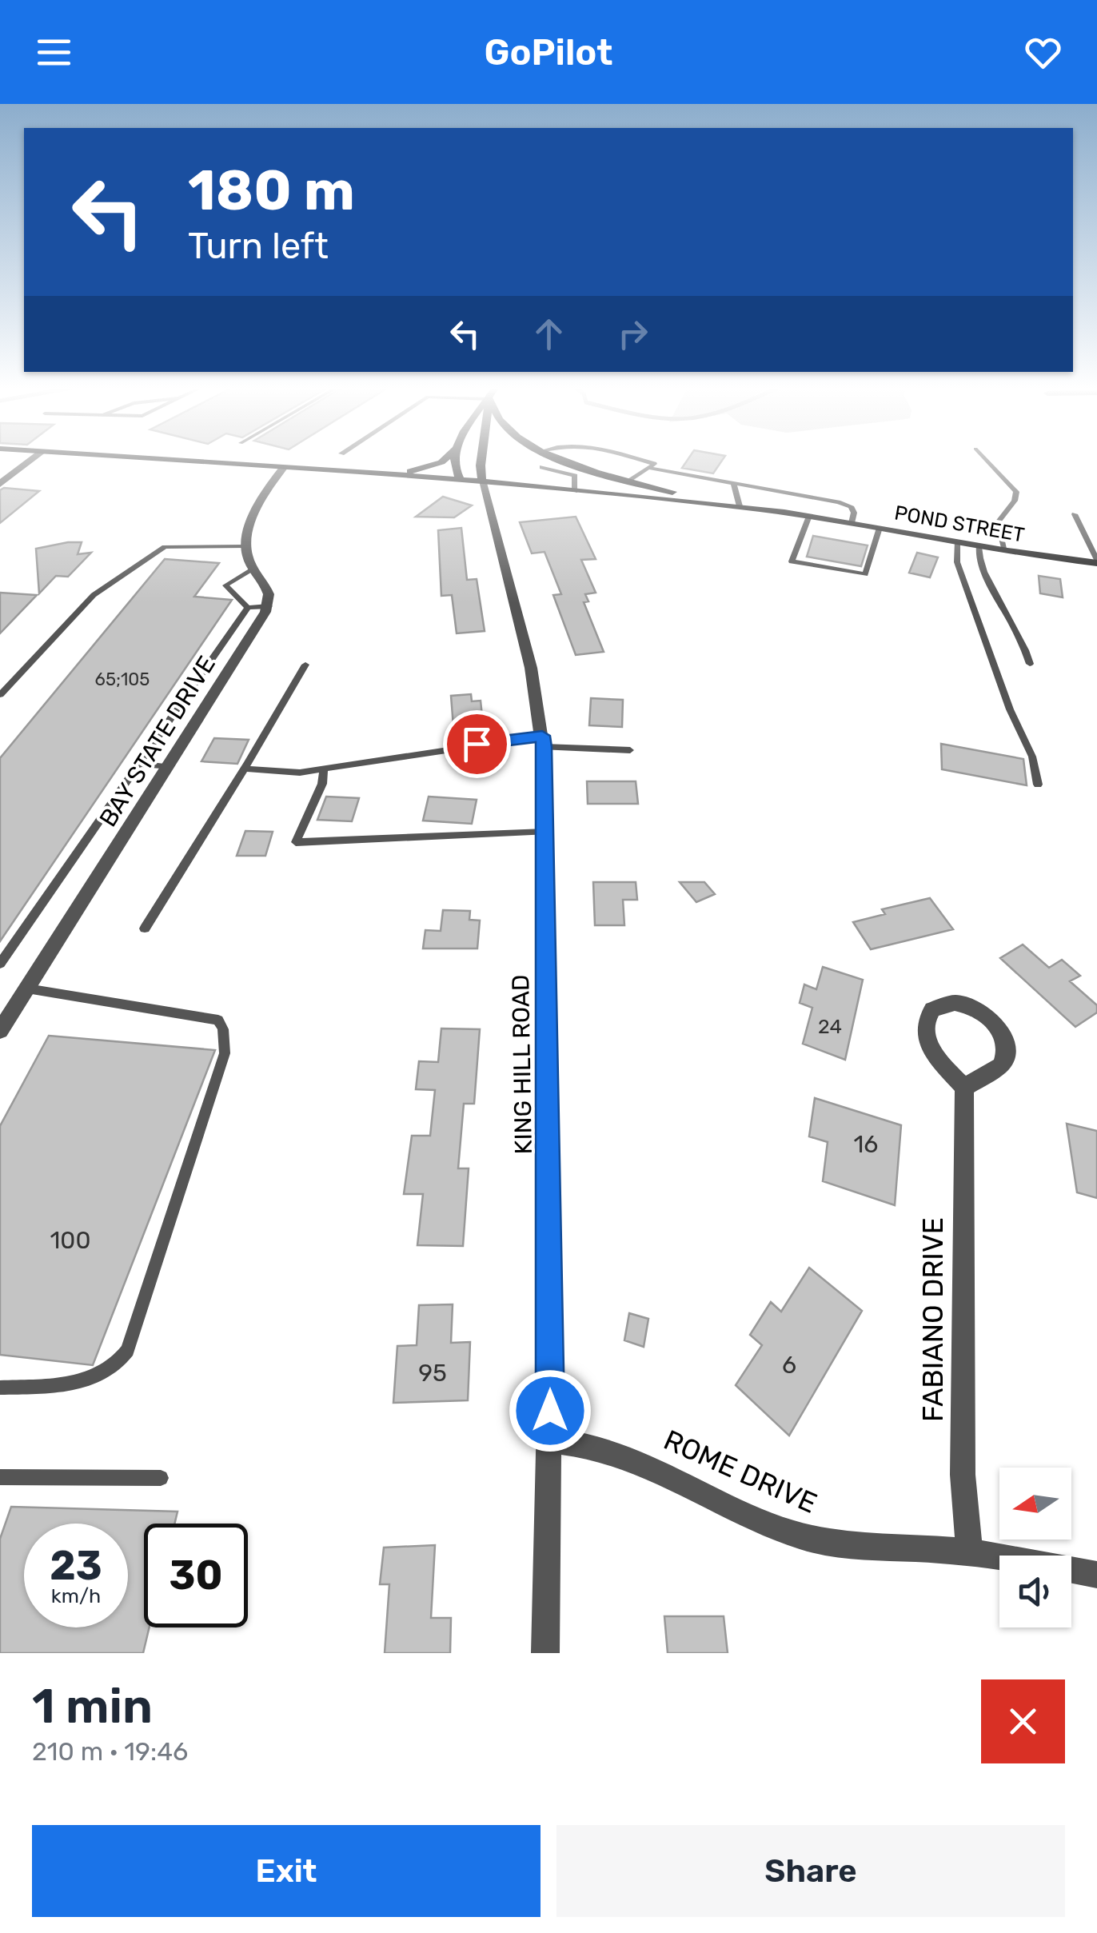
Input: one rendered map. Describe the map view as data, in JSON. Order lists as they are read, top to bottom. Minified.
{"streets":{"main road":["POND STREET"],"street":["BAY STATE DRIVE","KING HILL ROAD","FABIANO DRIVE","ROME DRIVE"]},"crossings":[["POND STREET","KING HILL ROAD"],["KING HILL ROAD","ROME DRIVE"],["FABIANO DRIVE","ROME DRIVE"]],"house_numbers":["65;105","24","16","100","6","95"],"north":"left","page":{"header":"GoPilot","turn":["180 m","Turn left"],"speed":"23 km/h","limit":"30","heading":["1 min","210 m · 19:46"],"buttons":["Exit","Share"]}}
